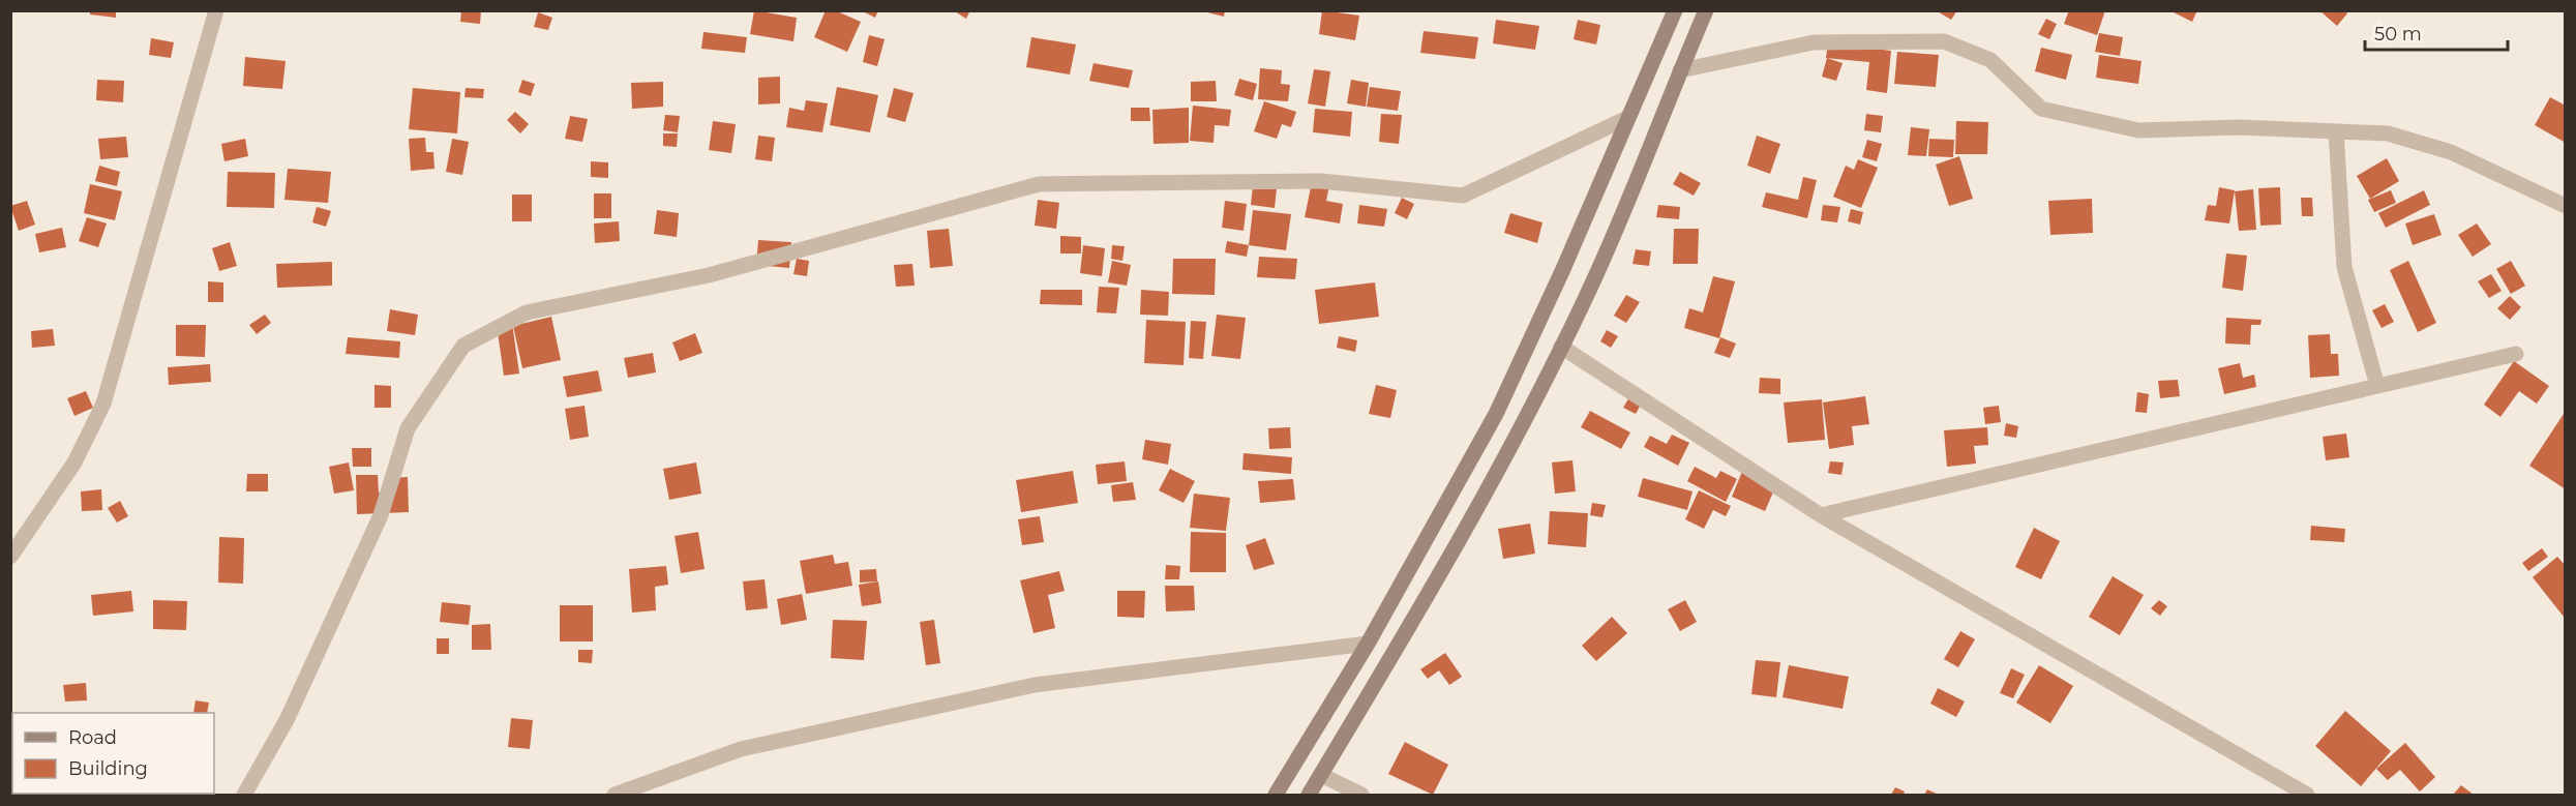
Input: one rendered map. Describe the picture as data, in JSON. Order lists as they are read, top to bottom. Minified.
{"legend":["Road","Building"],"scale_bar":"50 m"}
